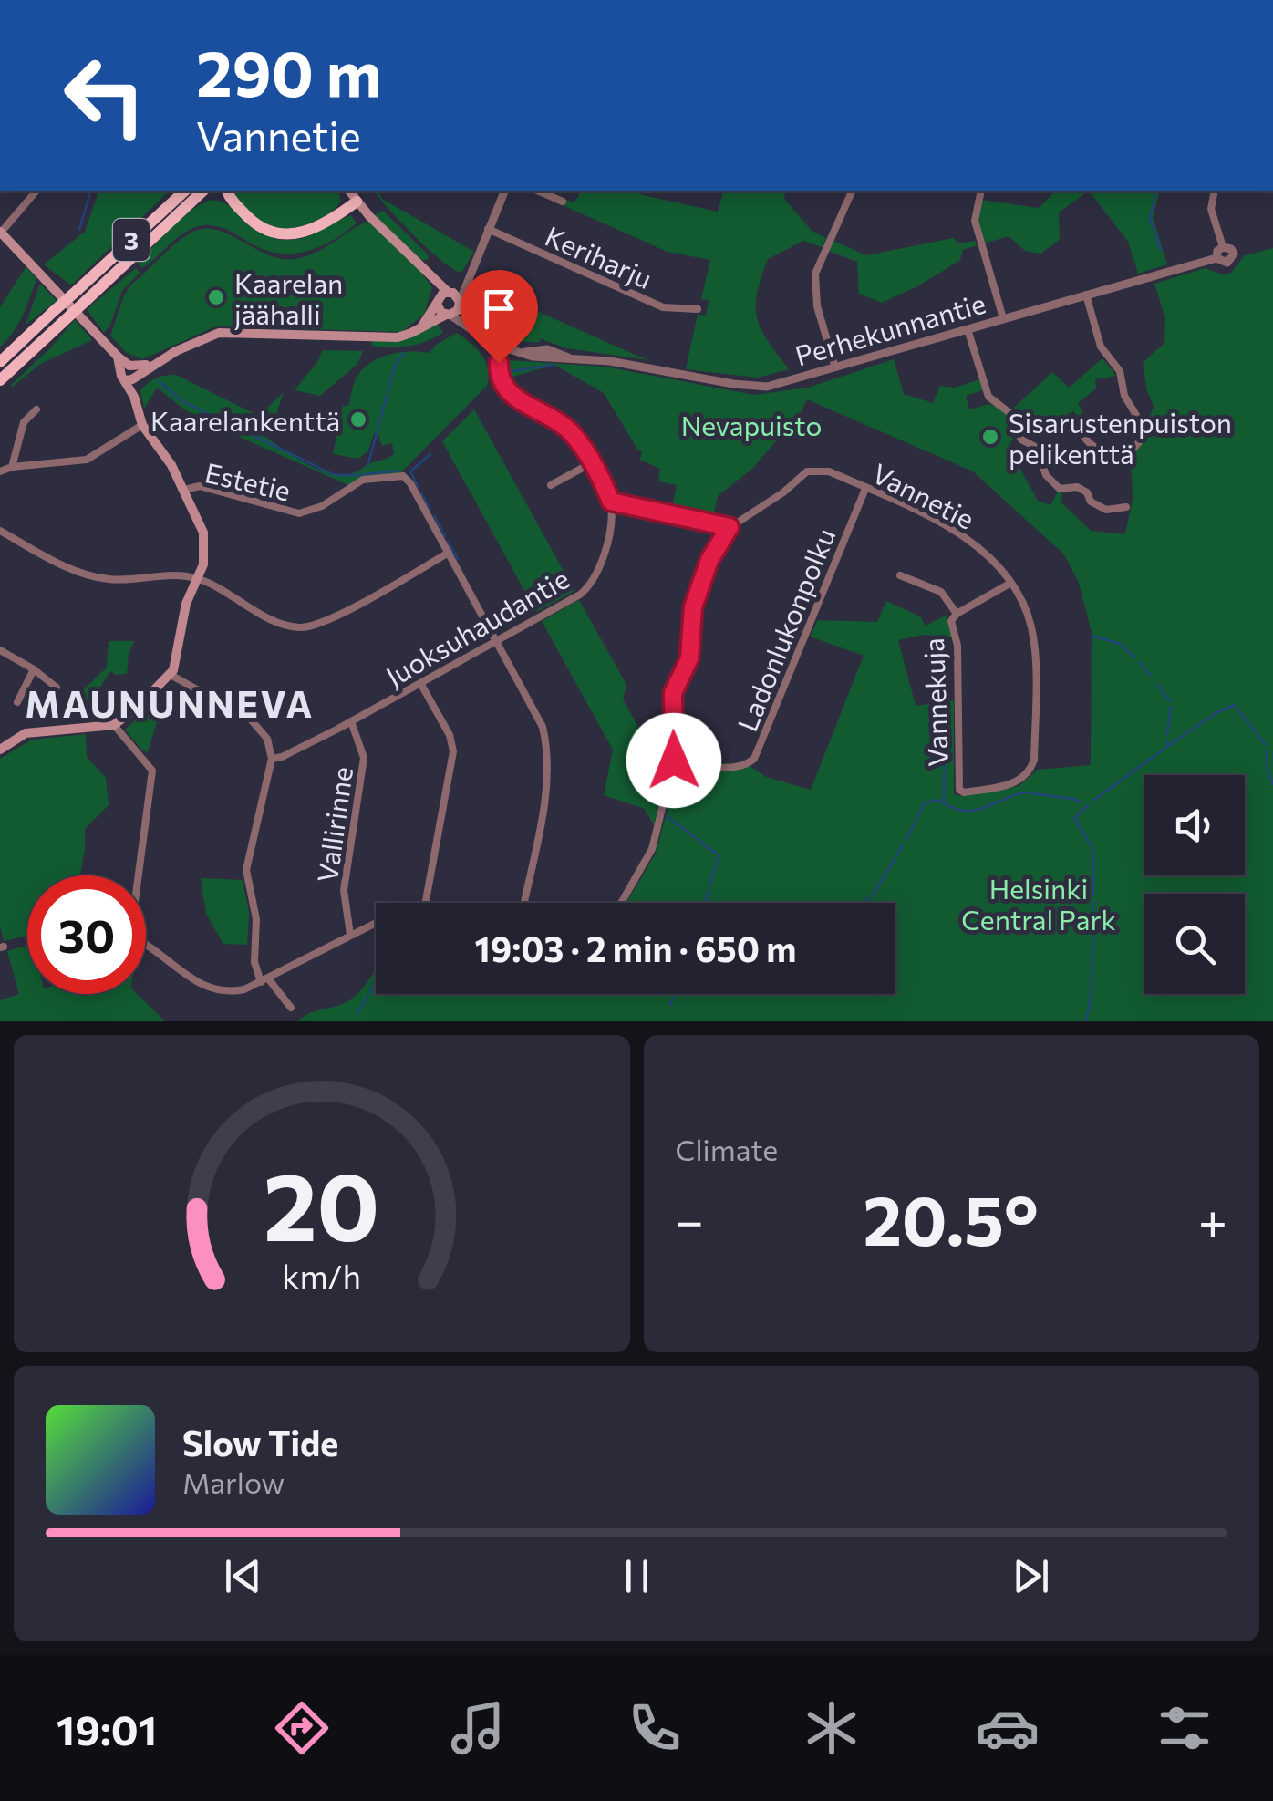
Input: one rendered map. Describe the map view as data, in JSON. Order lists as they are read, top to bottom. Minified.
{"streets":{"highway":["3"],"street":["Keriharju","Perhekunnantie","Estetie","Vannetie","Juoksuhaudantie","Ladonlukonpolku","Vannekuja","Vallirinne"]},"crossings":[["Vannetie","Ladonlukonpolku"],["Vannetie","Vannekuja"],["Juoksuhaudantie","Vallirinne"]],"districts":["MAUNUNNEVA"],"parks":["Nevapuisto","Helsinki Central Park"],"places":["Kaarelan jäähalli","Kaarelankenttä","Sisarustenpuiston pelikenttä"],"page":{"turn":["290 m","Vannetie"],"limit":"30","trip":"19:03 · 2 min · 650 m","tile":"Climate","heat":["−","20.5°","+"],"song":["Slow Tide","Marlow"],"tabs":"19:01","gauge":["20","km/h"]}}
